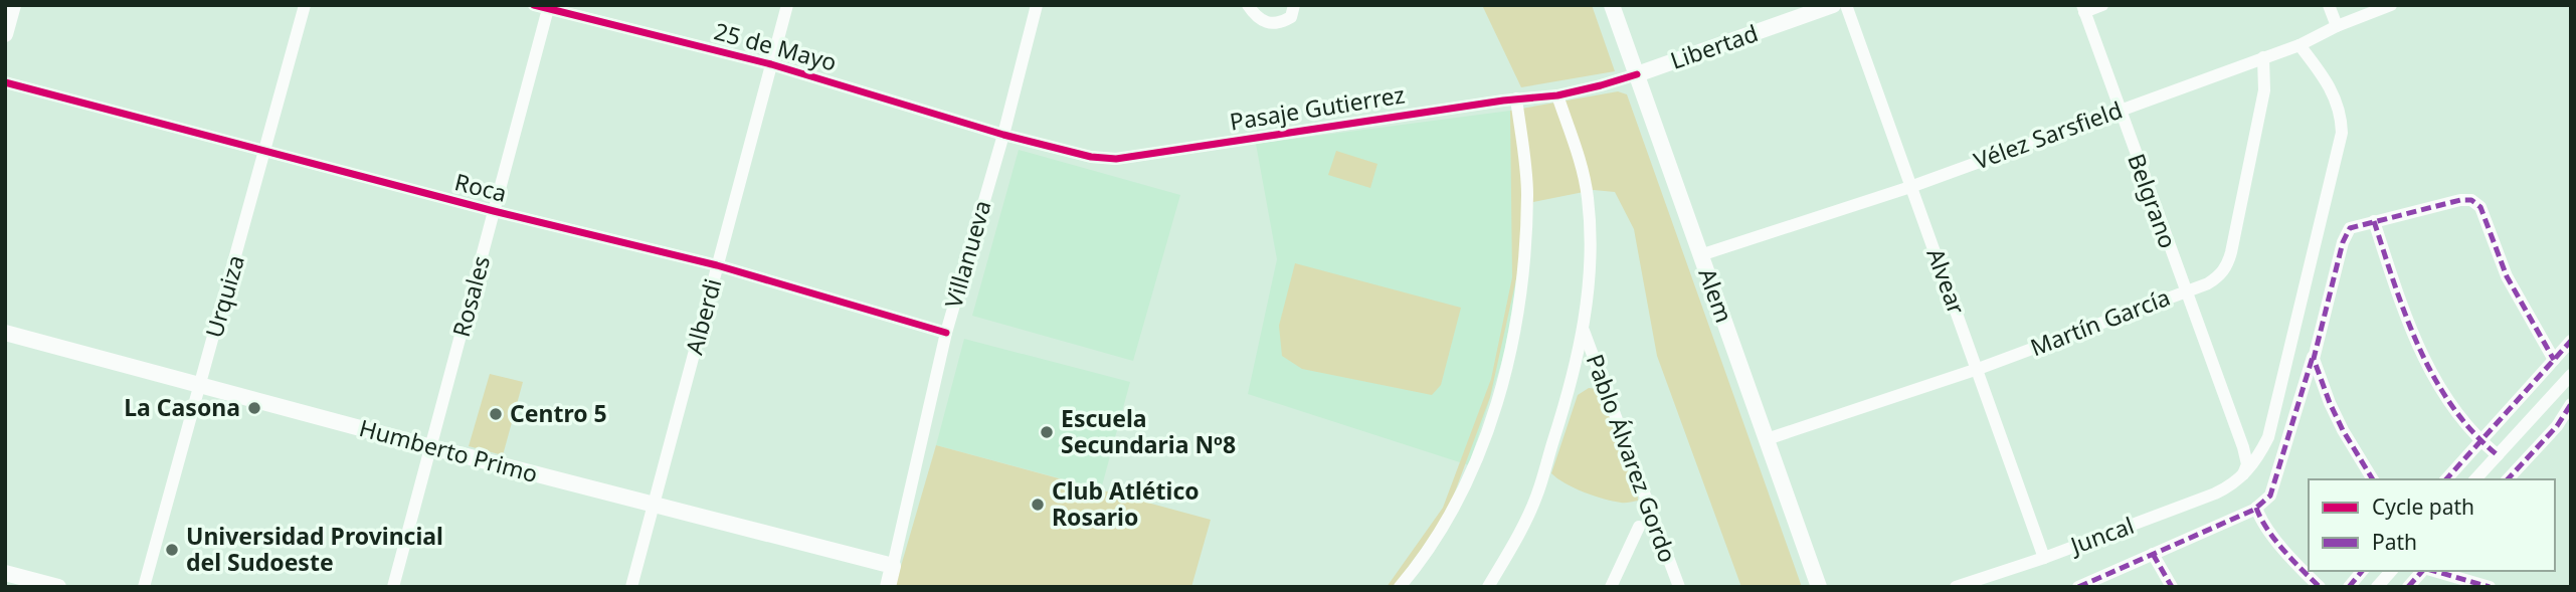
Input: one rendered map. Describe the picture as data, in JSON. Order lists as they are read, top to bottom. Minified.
{"streets":{"main road":["Libertad","Villanueva","Alem","Humberto Primo"],"street":["25 de Mayo","Pasaje Gutierrez","Vélez Sarsfield","Roca","Belgrano","Alvear","Urquiza","Rosales","Alberdi","Martín García","Pablo Álvarez Gordo","Juncal"]},"crossings":[["25 de Mayo","Pasaje Gutierrez"],["25 de Mayo","Villanueva"],["25 de Mayo","Rosales"],["25 de Mayo","Alberdi"],["Libertad","Pasaje Gutierrez"],["Libertad","Alem"],["Pasaje Gutierrez","Villanueva"],["Pasaje Gutierrez","Alem"],["Vélez Sarsfield","Belgrano"],["Vélez Sarsfield","Alvear"],["Vélez Sarsfield","Alem"],["Vélez Sarsfield","Martín García"],["Vélez Sarsfield","Juncal"],["Roca","Villanueva"],["Roca","Urquiza"],["Roca","Rosales"],["Roca","Alberdi"],["Belgrano","Martín García"],["Belgrano","Juncal"],["Villanueva","Humberto Primo"],["Alvear","Martín García"],["Alvear","Juncal"],["Alem","Martín García"],["Urquiza","Humberto Primo"],["Rosales","Humberto Primo"],["Alberdi","Humberto Primo"]],"places":["La Casona","Centro 5","Escuela Secundaria Nº8","Club Atlético Rosario","Universidad Provincial del Sudoeste"],"legend":["Cycle path","Path"]}
